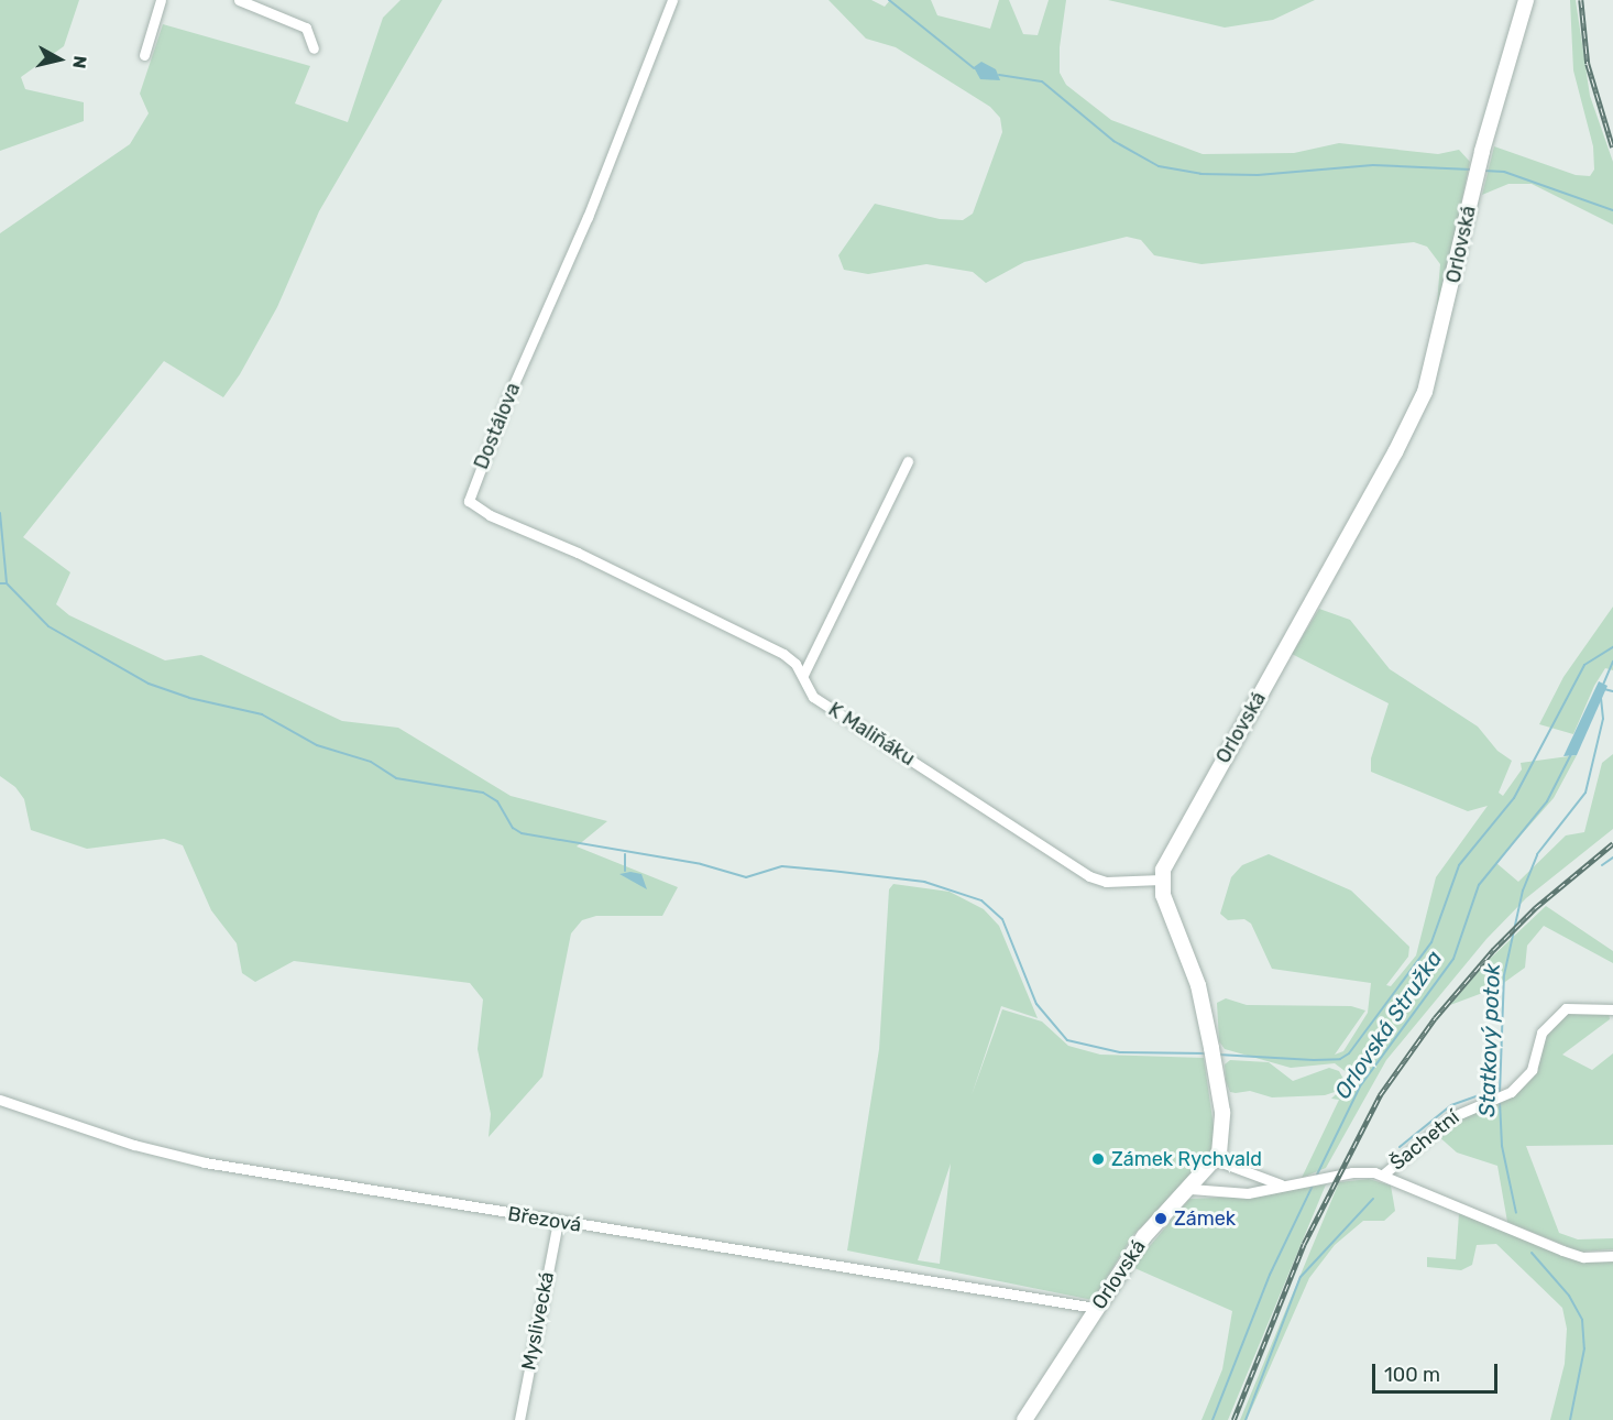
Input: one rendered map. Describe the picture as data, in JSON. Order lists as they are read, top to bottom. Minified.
{"streets":{"main road":["Orlovská"],"street":["Dostálova","K Maliňáku","Šachetní","Březová","Myslivecká"]},"crossings":[["Orlovská","K Maliňáku"],["Orlovská","Šachetní"],["Orlovská","Březová"],["Dostálova","K Maliňáku"],["Březová","Myslivecká"]],"water":["Orlovská Stružka","Statkový potok"],"places":["Zámek Rychvald","Zámek"],"scale_bar":"100 m","north":"right"}
